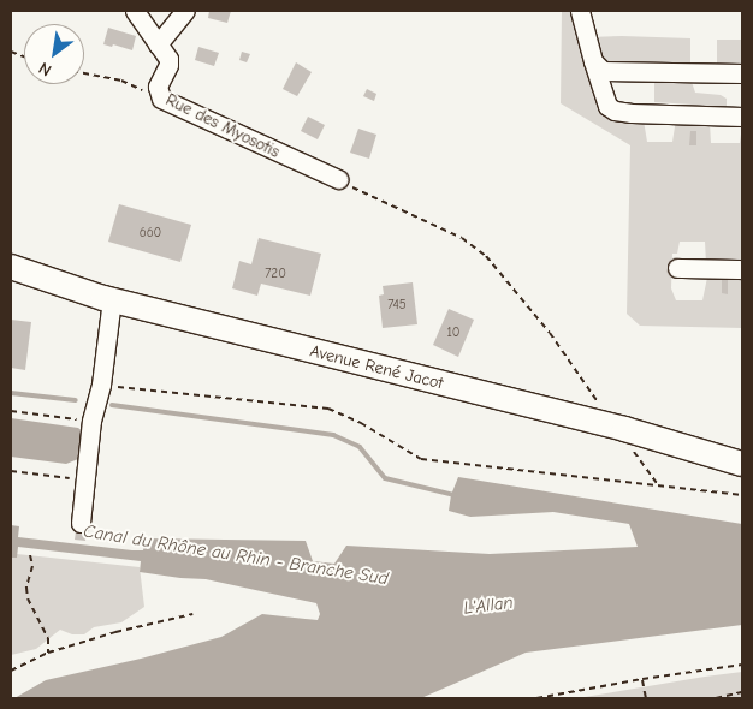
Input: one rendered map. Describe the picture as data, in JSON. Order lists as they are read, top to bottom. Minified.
{"streets":{"main road":["Avenue René Jacot"],"street":["Rue des Myosotis"]},"water":["Canal du Rhône au Rhin - Branche Sud","L'Allan"],"house_numbers":["660","720","745","10"],"north":"bottom left"}
